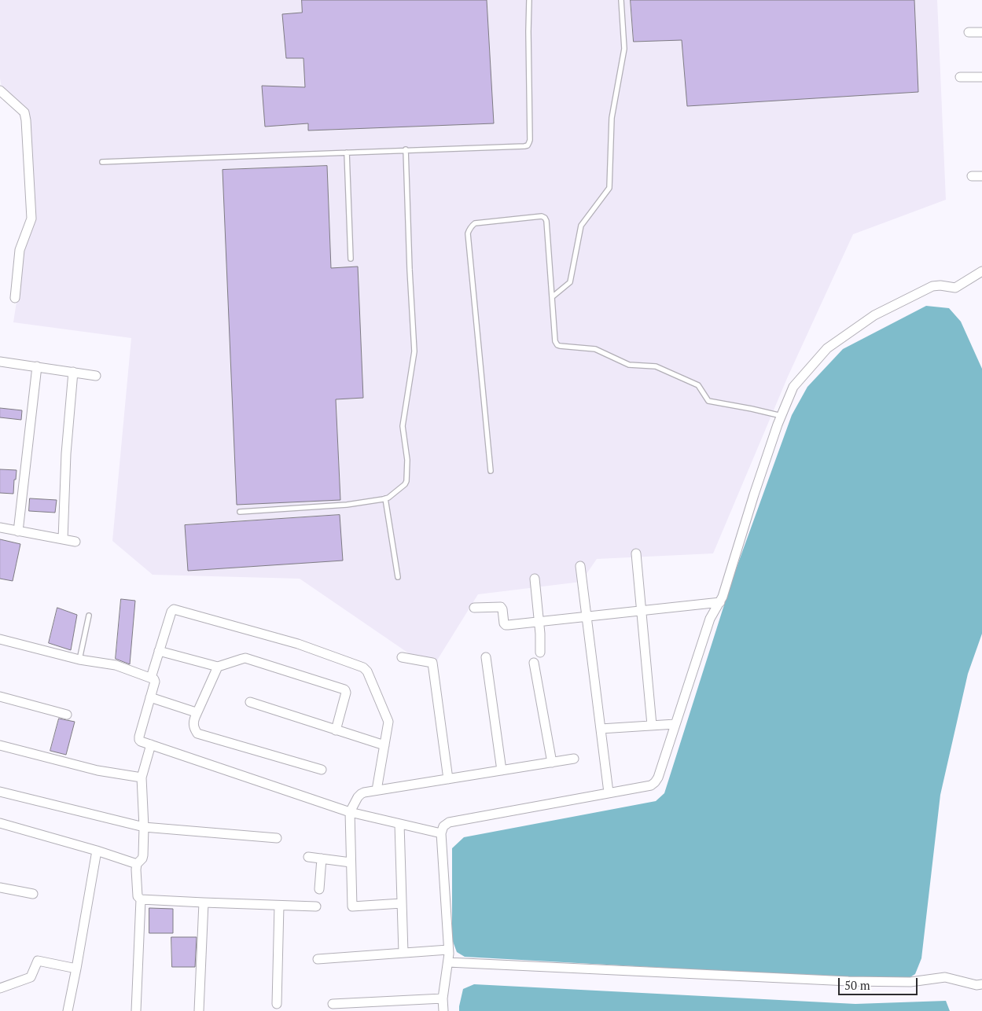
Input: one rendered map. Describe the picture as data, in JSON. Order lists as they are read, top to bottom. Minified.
{"scale_bar":"50 m"}
